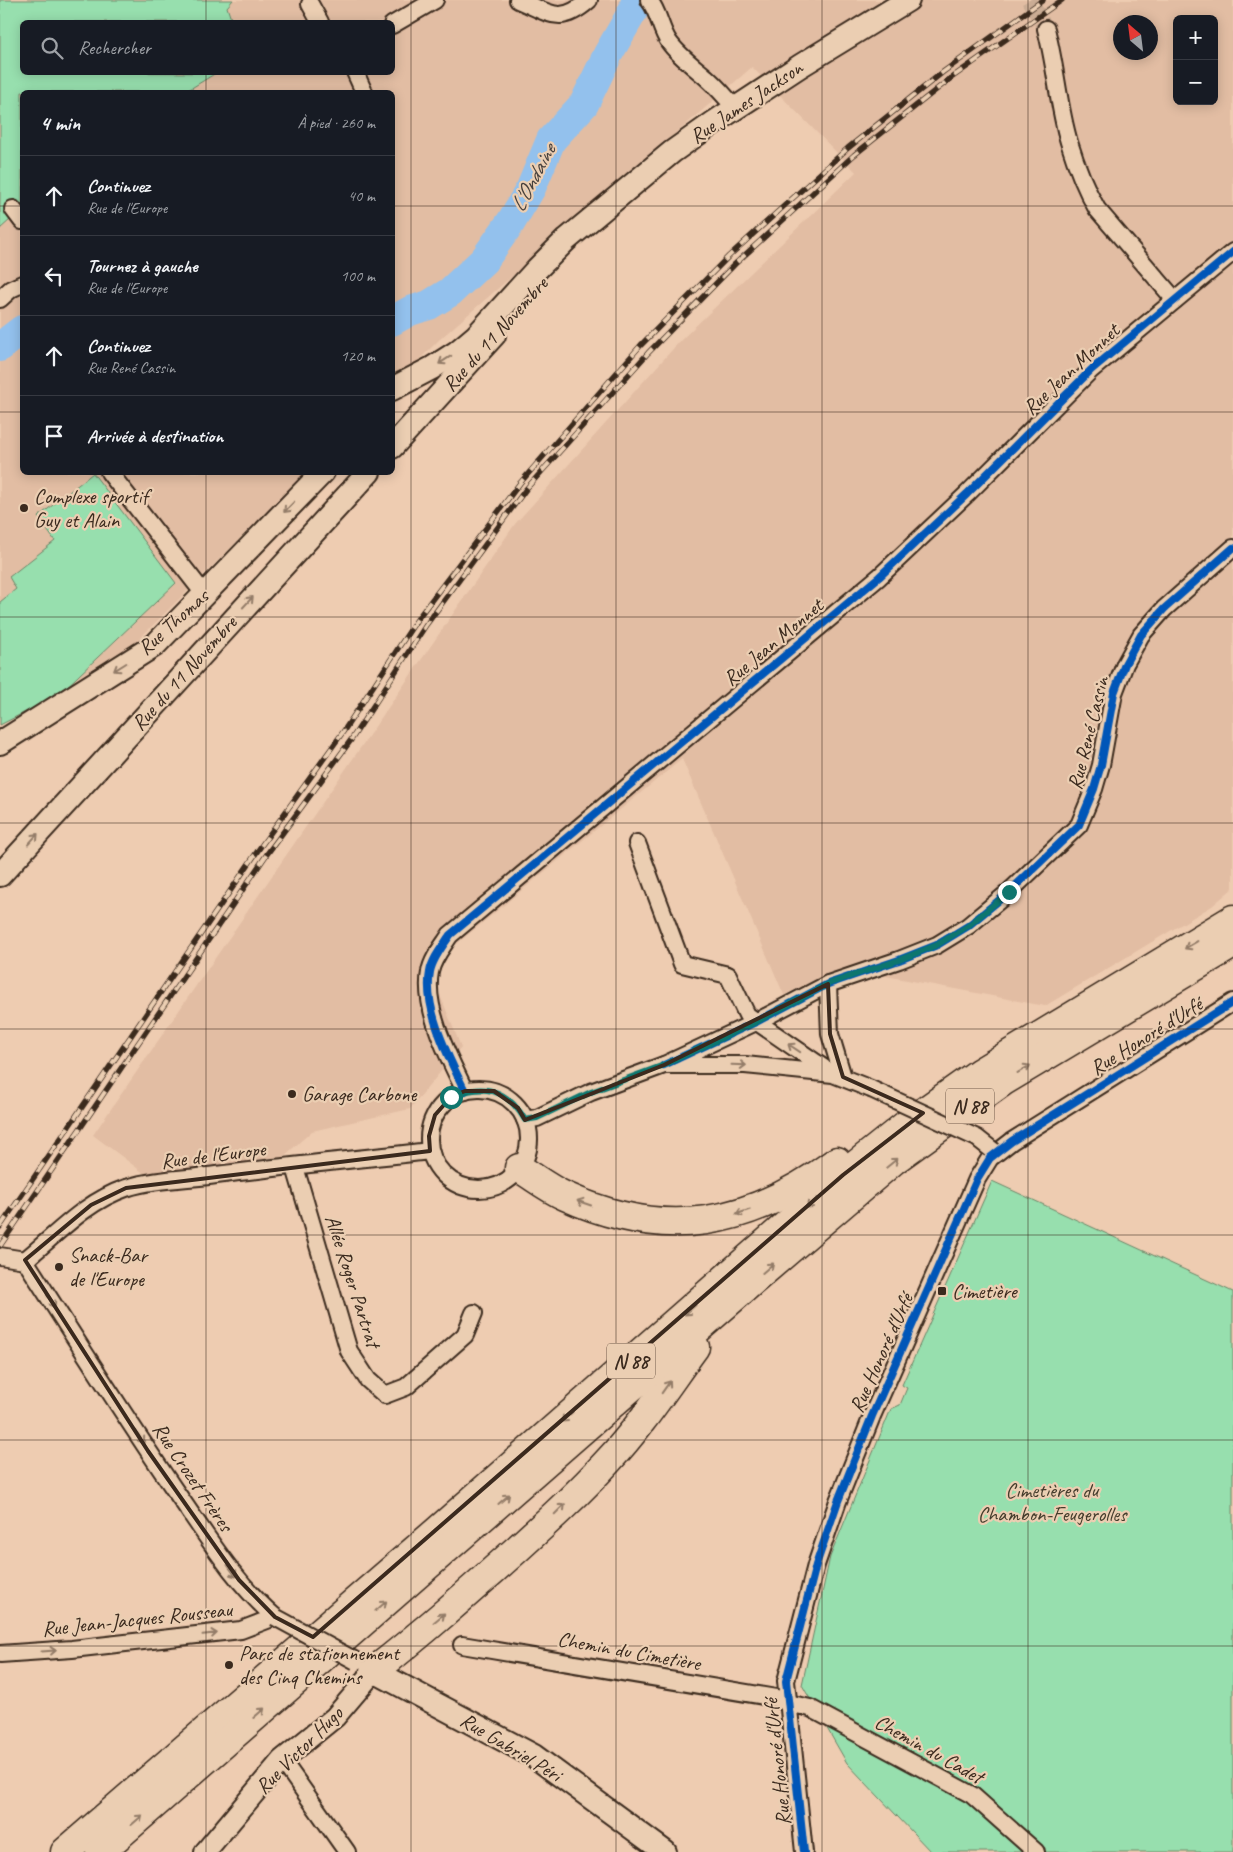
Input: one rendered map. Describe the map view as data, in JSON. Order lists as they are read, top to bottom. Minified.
{"streets":{"highway":["N 88"],"main road":["Rue James Jackson","Rue du 11 Novembre","Rue Thomas","Rue Gabriel Péri"],"street":["Rue Jean Monnet","Rue René Cassin","Rue Honoré d'Urfé","Rue de l'Europe","Allée Roger Partrat","Rue Crozet Frères","Rue Jean-Jacques Rousseau","Chemin du Cimetière","Chemin du Cadet","Rue Victor Hugo"]},"crossings":[["Rue James Jackson","Rue du 11 Novembre"],["Rue Jean Monnet","N 88"],["Rue Jean Monnet","Rue de l'Europe"],["Rue Honoré d'Urfé","Chemin du Cimetière"],["Rue Honoré d'Urfé","Chemin du Cadet"],["N 88","Rue de l'Europe"],["Rue de l'Europe","Allée Roger Partrat"],["Rue de l'Europe","Rue Crozet Frères"],["Rue Crozet Frères","Rue Jean-Jacques Rousseau"],["Rue Crozet Frères","Rue Gabriel Péri"],["Rue Crozet Frères","Rue Victor Hugo"],["Chemin du Cimetière","Chemin du Cadet"],["Rue Gabriel Péri","Rue Victor Hugo"]],"one_way":["Rue du 11 Novembre","Rue Thomas","Rue Crozet Frères","Rue Jean-Jacques Rousseau"],"water":["L'Ondaine"],"parks":["Cimetières du Chambon-Feugerolles"],"places":{"other":["Complexe sportif Guy et Alain","Garage Carbone","Snack-Bar de l'Europe","Parc de stationnement des Cinq Chemins"],"transit":["Cimetière"]},"north":"top left","page":{"map_buttons":["+","−"],"search":"Rechercher","heading":["4 min","À pied · 260 m"],"list":[["Continuez","Rue de l'Europe","40 m"],["Tournez à gauche","Rue de l'Europe","100 m"],["Continuez","Rue René Cassin","120 m"],"Arrivée à destination"]}}
